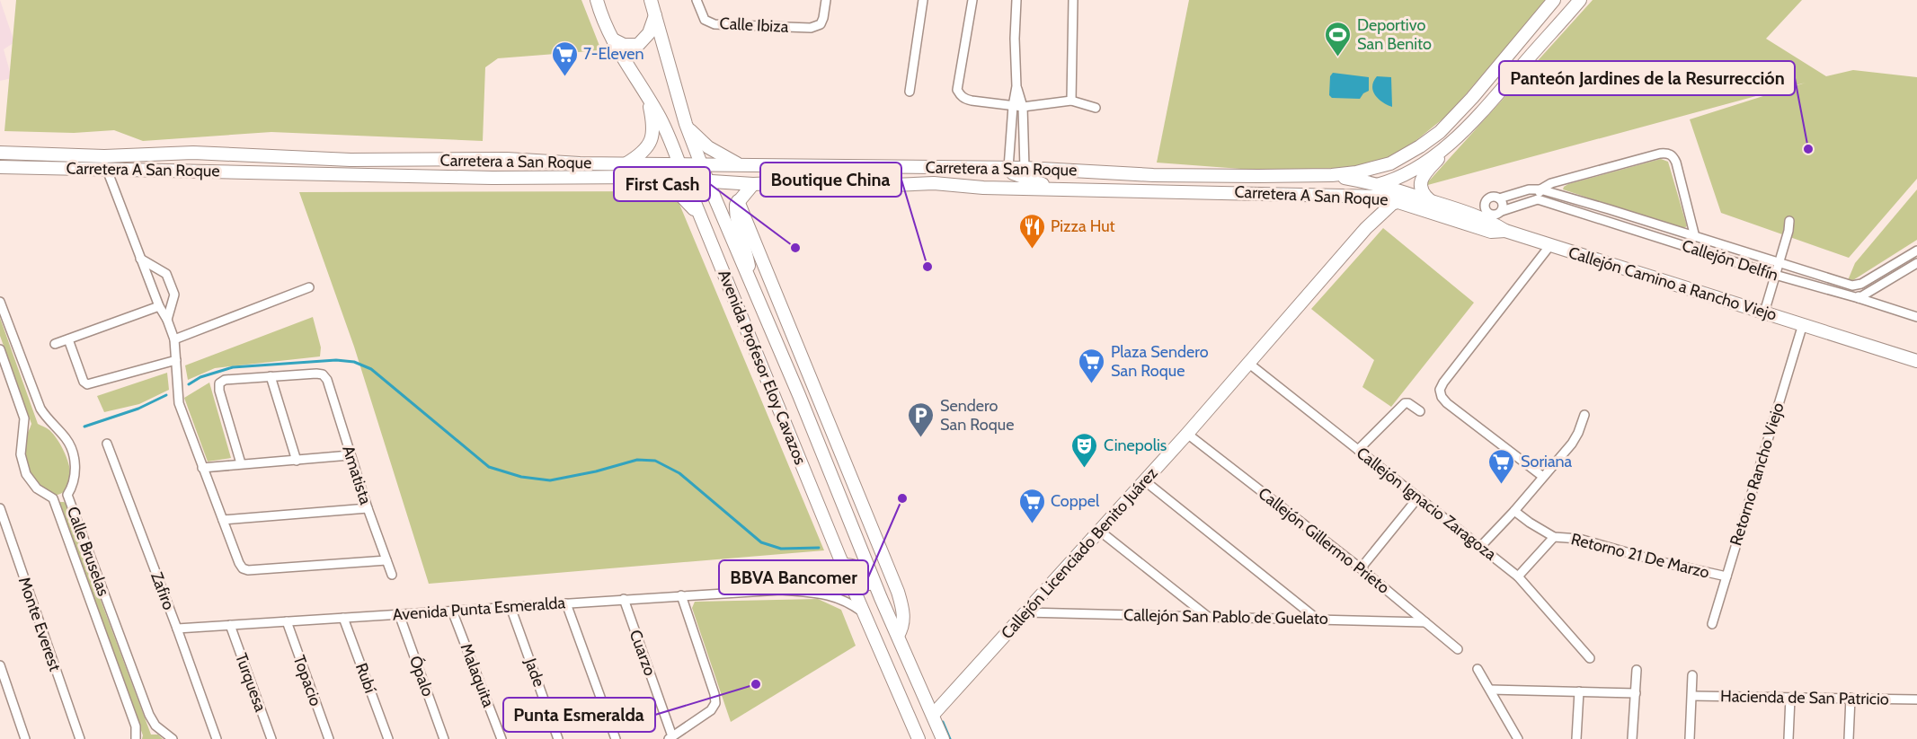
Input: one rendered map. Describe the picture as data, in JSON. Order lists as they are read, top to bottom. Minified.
{"streets":{"main road":["Carretera a San Roque","Carretera A San Roque","Callejón Camino a Rancho Viejo","Avenida Profesor Eloy Cavazos","Callejón Licenciado Benito Juárez"],"street":["Calle Ibiza","Callejón Delfín","Retorno Rancho Viejo","Amatista","Callejón Ignacio Zaragoza","Callejón Gillermo Prieto","Calle Bruselas","Retorno 21 De Marzo","Zafiro","Avenida Punta Esmeralda","Callejón San Pablo de Guelato","Monte Everest","Cuarzo","Jade","Malaquita","Ópalo","Rubí","Topacio","Turquesa","Hacienda de San Patricio"]},"crossings":[["Carretera a San Roque","Carretera A San Roque"],["Carretera a San Roque","Avenida Profesor Eloy Cavazos"],["Carretera A San Roque","Callejón Camino a Rancho Viejo"],["Carretera A San Roque","Callejón Licenciado Benito Juárez"],["Callejón Camino a Rancho Viejo","Retorno Rancho Viejo"],["Callejón Camino a Rancho Viejo","Callejón Licenciado Benito Juárez"],["Avenida Profesor Eloy Cavazos","Callejón Licenciado Benito Juárez"],["Avenida Profesor Eloy Cavazos","Avenida Punta Esmeralda"],["Retorno Rancho Viejo","Retorno 21 De Marzo"],["Callejón Ignacio Zaragoza","Callejón Licenciado Benito Juárez"],["Callejón Gillermo Prieto","Callejón Licenciado Benito Juárez"],["Callejón Gillermo Prieto","Callejón San Pablo de Guelato"],["Callejón Licenciado Benito Juárez","Callejón San Pablo de Guelato"],["Zafiro","Avenida Punta Esmeralda"],["Avenida Punta Esmeralda","Cuarzo"],["Avenida Punta Esmeralda","Jade"],["Avenida Punta Esmeralda","Malaquita"],["Avenida Punta Esmeralda","Ópalo"],["Avenida Punta Esmeralda","Rubí"],["Avenida Punta Esmeralda","Topacio"],["Avenida Punta Esmeralda","Turquesa"]],"places":{"sports":["Deportivo San Benito"],"supermarket":["7-Eleven","Plaza Sendero San Roque","Soriana","Coppel"],"other":["Panteón Jardines de la Resurrección","First Cash","Boutique China","BBVA Bancomer","Punta Esmeralda"],"restaurant":["Pizza Hut"],"parking":["Sendero San Roque"],"theatre":["Cinepolis"]}}
